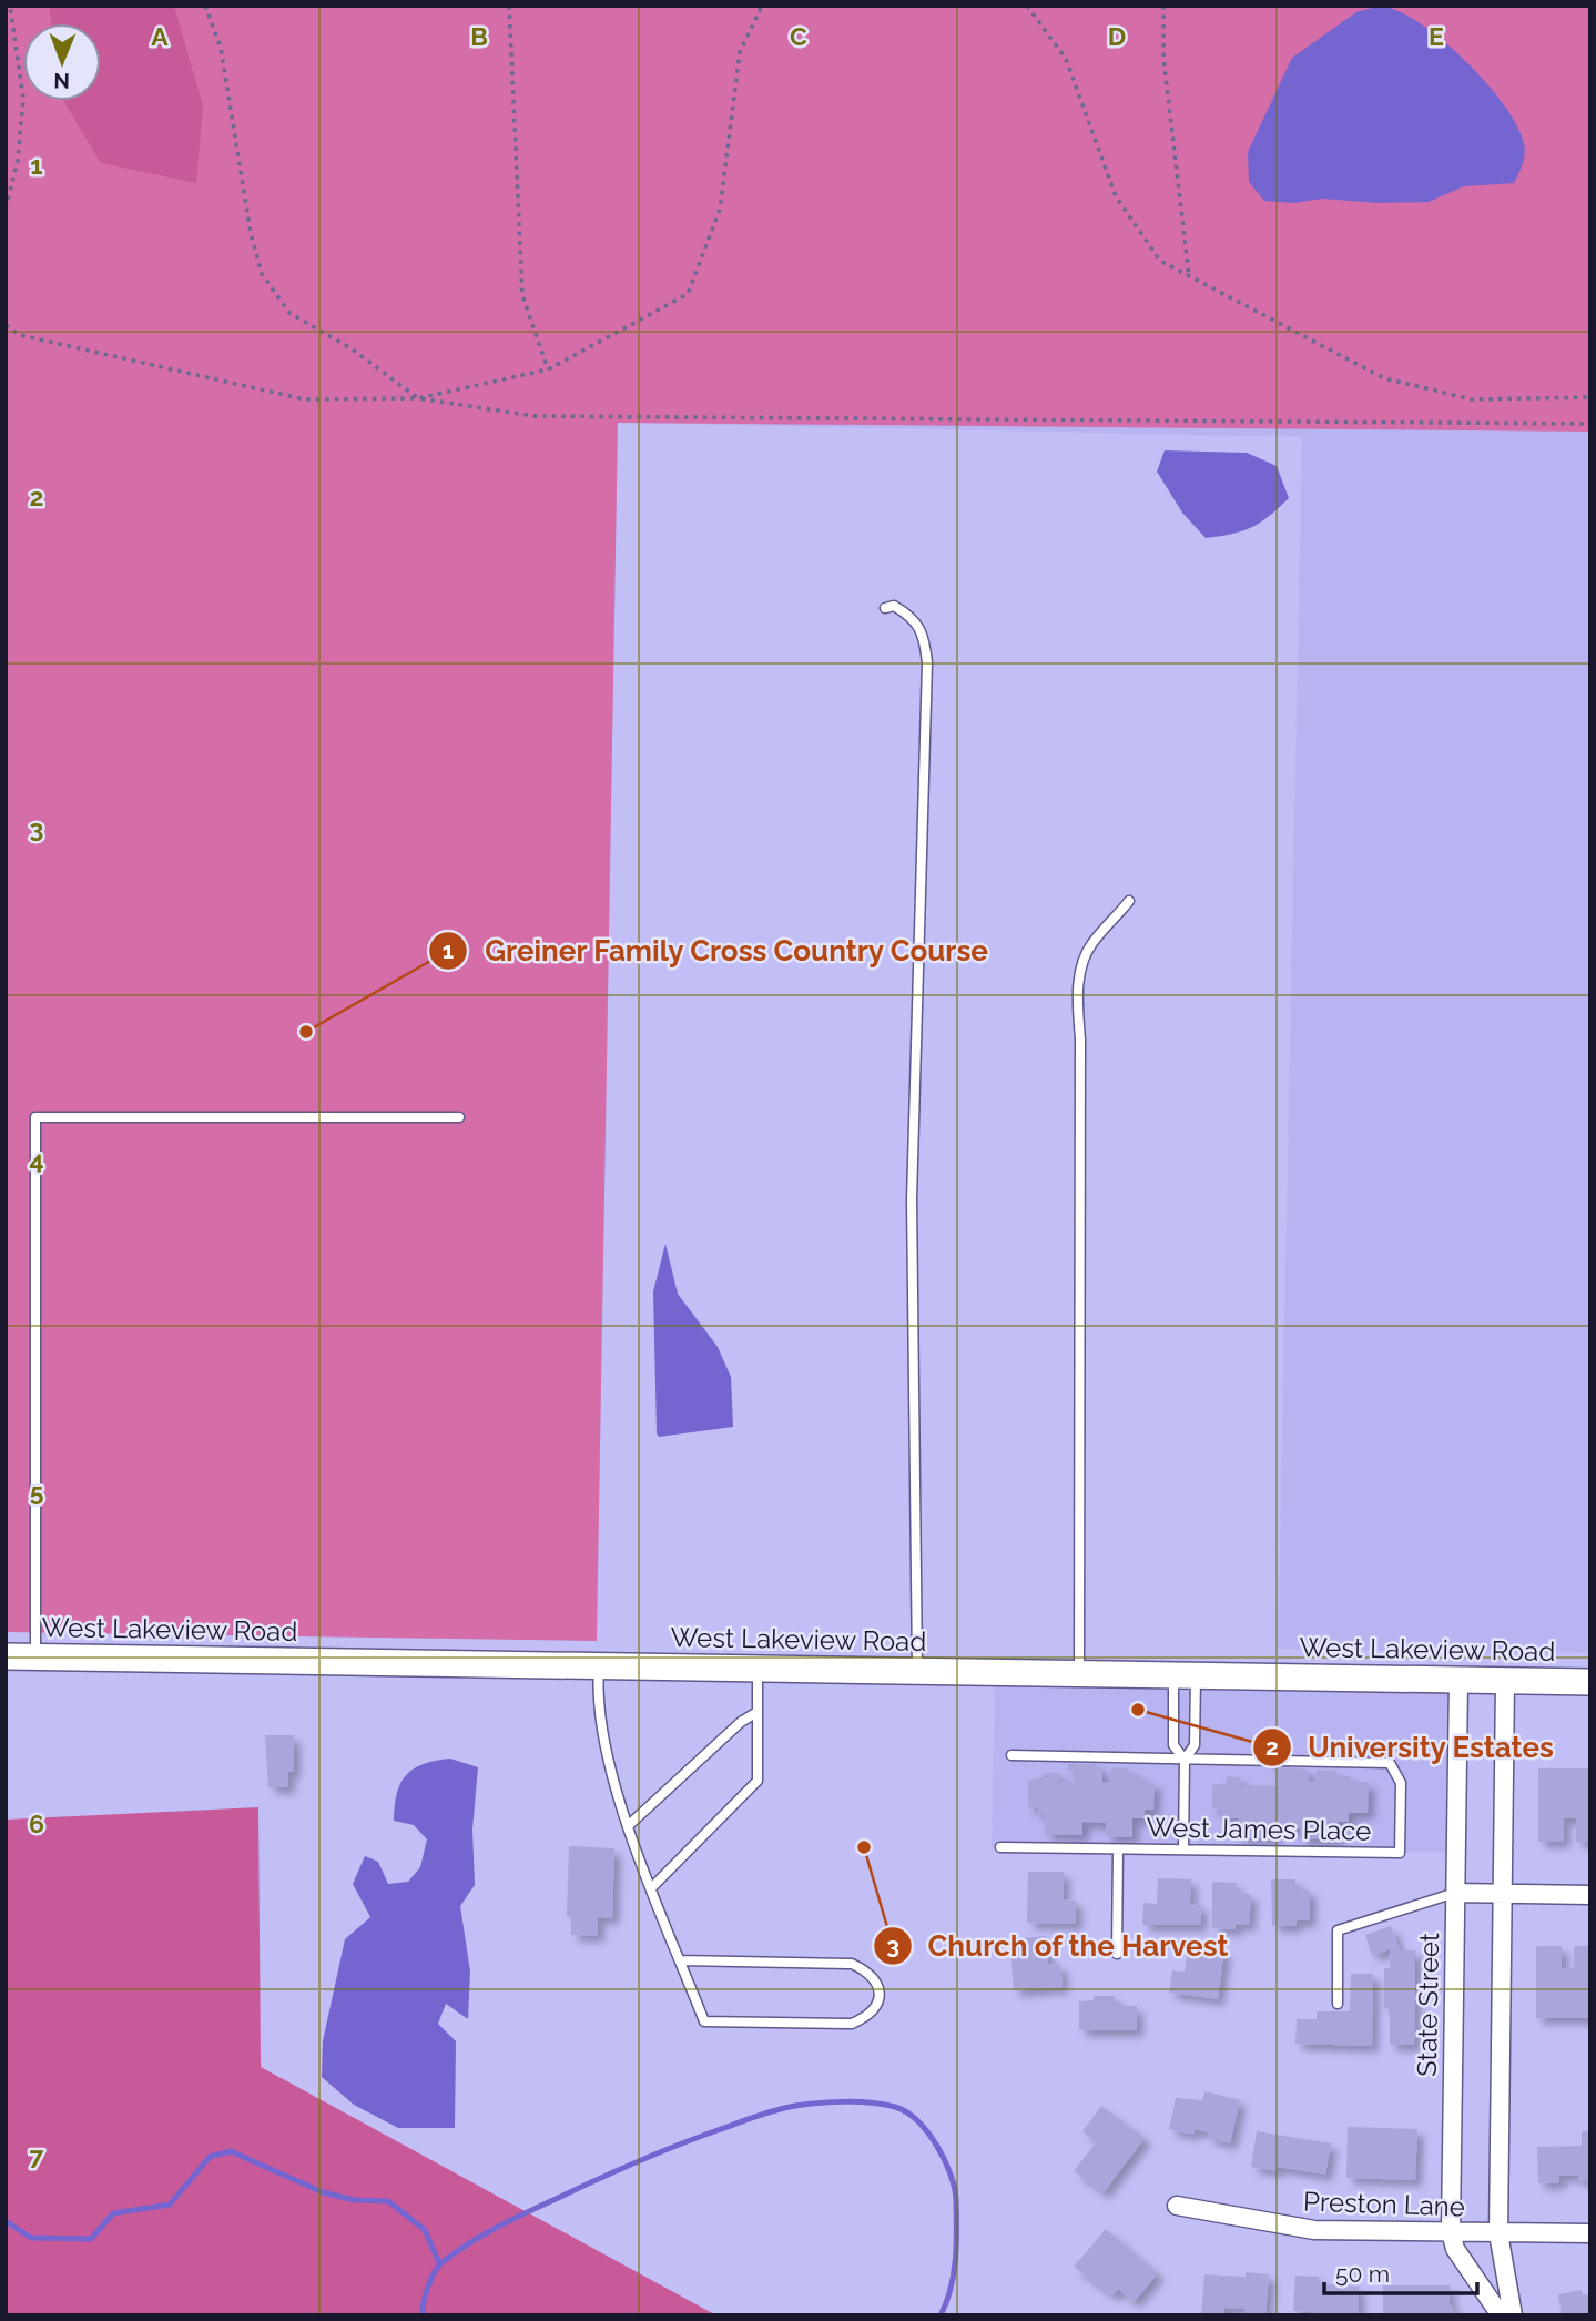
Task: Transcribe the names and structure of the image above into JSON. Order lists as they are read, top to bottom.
{
  "streets": {
    "main road": ["West Lakeview Road"],
    "street": ["State Street", "Preston Lane"],
    "lane": ["West James Place"]
  },
  "crossings": [
    ["West Lakeview Road", "State Street"],
    ["State Street", "Preston Lane"]
  ],
  "places": ["Greiner Family Cross Country Course", "University Estates", "Church of the Harvest"],
  "scale_bar": "50 m",
  "north": "bottom",
  "grid": {
    "columns": [
      "A",
      "B",
      "C",
      "D",
      "E"
    ],
    "rows": [
      "1",
      "2",
      "3",
      "4",
      "5",
      "6",
      "7"
    ]
  }
}
